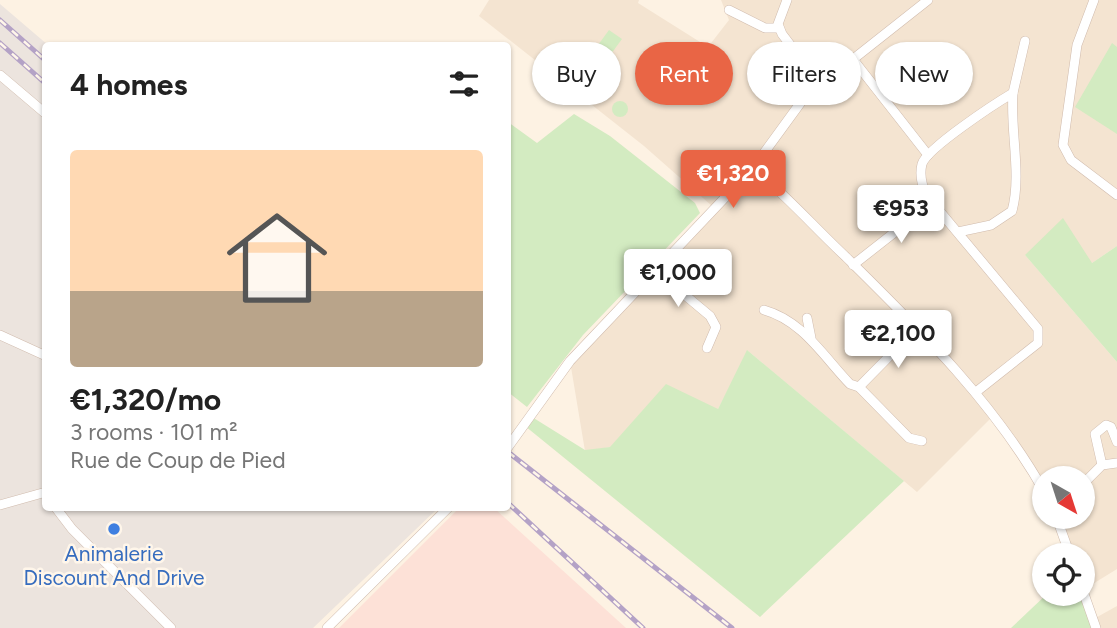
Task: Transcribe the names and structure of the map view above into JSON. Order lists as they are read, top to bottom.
{
  "places": ["Animalerie Discount And Drive"],
  "north": "bottom right",
  "page": {
    "chip": [
      "Buy",
      "Rent",
      "Filters",
      "New"
    ],
    "heading": "4 homes",
    "list": [
      {
        "name": "€1,320/mo",
        "note": "3 rooms · 101 m² · Rue de Coup de Pied"
      }
    ],
    "price": [
      "€1,320",
      "€953",
      "€1,000",
      "€2,100"
    ]
  }
}
